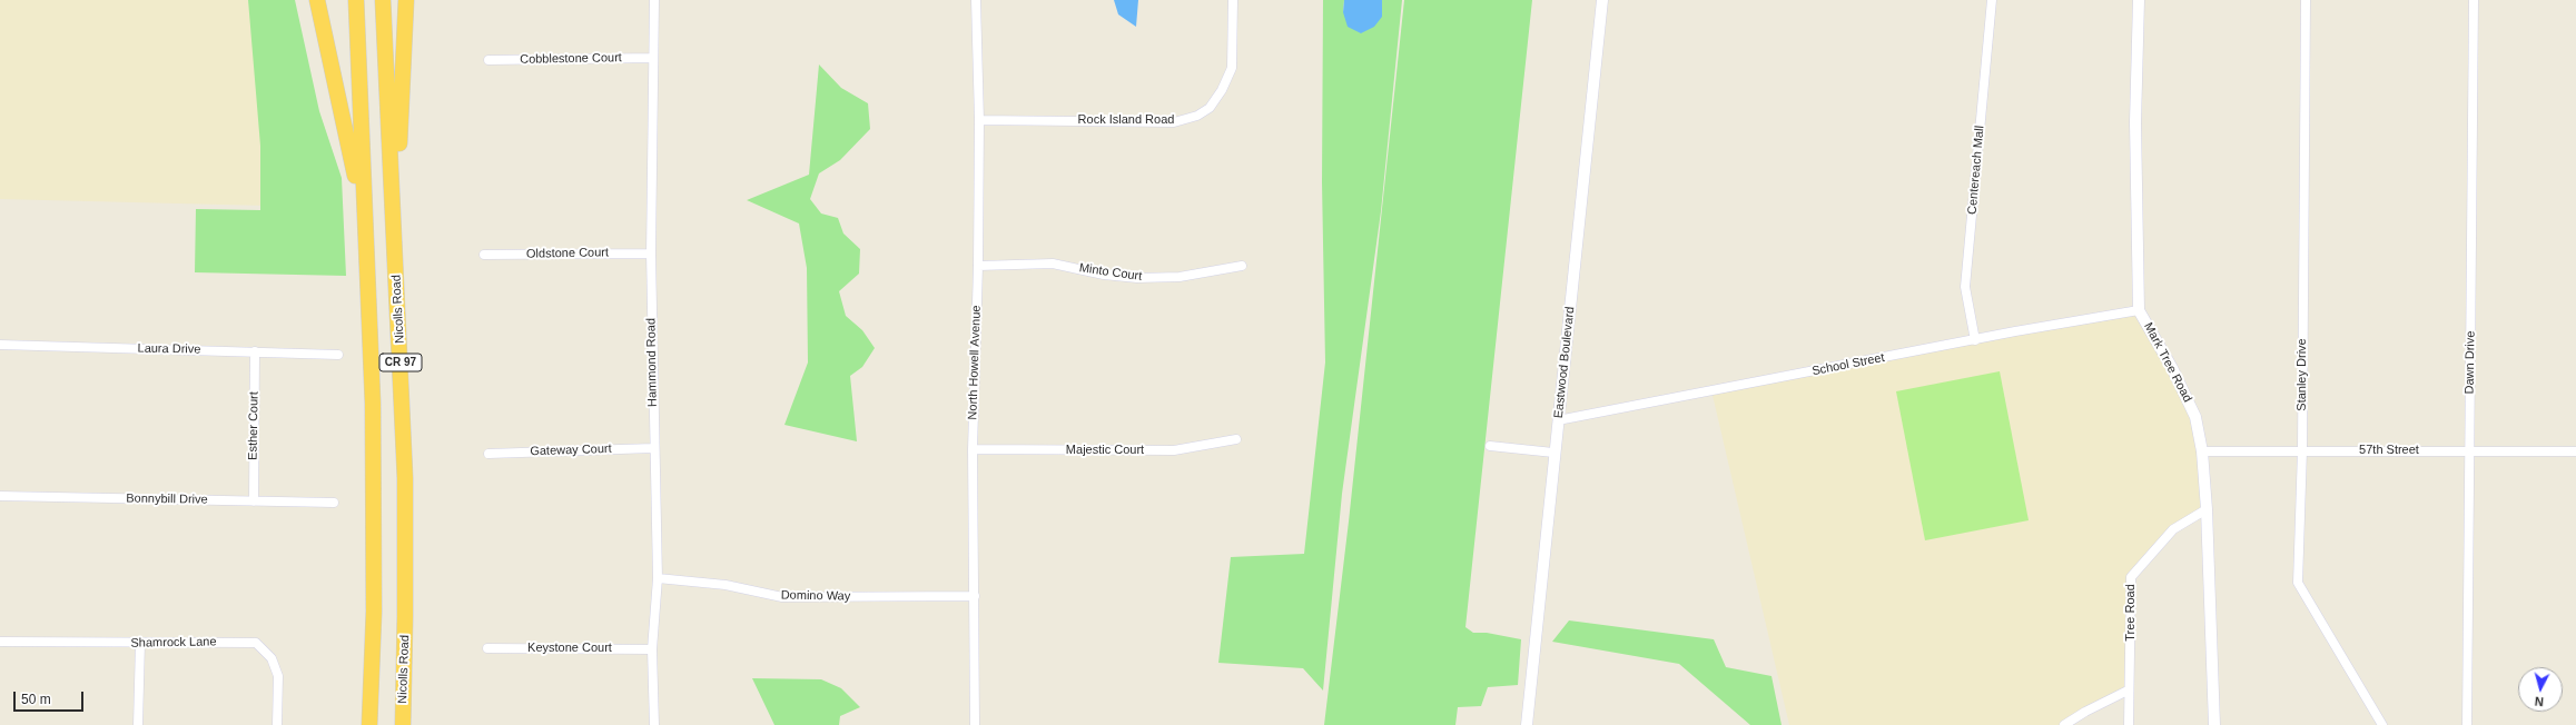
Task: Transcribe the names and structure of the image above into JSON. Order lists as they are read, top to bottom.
{
  "streets": {
    "highway": ["Nicolls Road", "CR 97"],
    "street": [
      "Cobblestone Court",
      "Rock Island Road",
      "Centereach Mall",
      "Oldstone Court",
      "Minto Court",
      "Laura Drive",
      "Hammond Road",
      "North Howell Avenue",
      "Eastwood Boulevard",
      "Mark Tree Road",
      "Dawn Drive",
      "School Street",
      "Stanley Drive",
      "Esther Court",
      "Gateway Court",
      "Majestic Court",
      "57th Street",
      "Bonnybill Drive",
      "Domino Way",
      "Tree Road",
      "Shamrock Lane",
      "Keystone Court"
    ]
  },
  "crossings": [
    ["Cobblestone Court", "Hammond Road"],
    ["Rock Island Road", "North Howell Avenue"],
    ["Centereach Mall", "School Street"],
    ["Oldstone Court", "Hammond Road"],
    ["Minto Court", "North Howell Avenue"],
    ["Laura Drive", "Esther Court"],
    ["Hammond Road", "Gateway Court"],
    ["Hammond Road", "Domino Way"],
    ["Hammond Road", "Keystone Court"],
    ["North Howell Avenue", "Majestic Court"],
    ["North Howell Avenue", "Domino Way"],
    ["Eastwood Boulevard", "School Street"],
    ["Mark Tree Road", "School Street"],
    ["Mark Tree Road", "57th Street"],
    ["Mark Tree Road", "Tree Road"],
    ["Dawn Drive", "57th Street"],
    ["Stanley Drive", "57th Street"],
    ["Esther Court", "Bonnybill Drive"]
  ],
  "scale_bar": "50 m",
  "north": "bottom"
}
